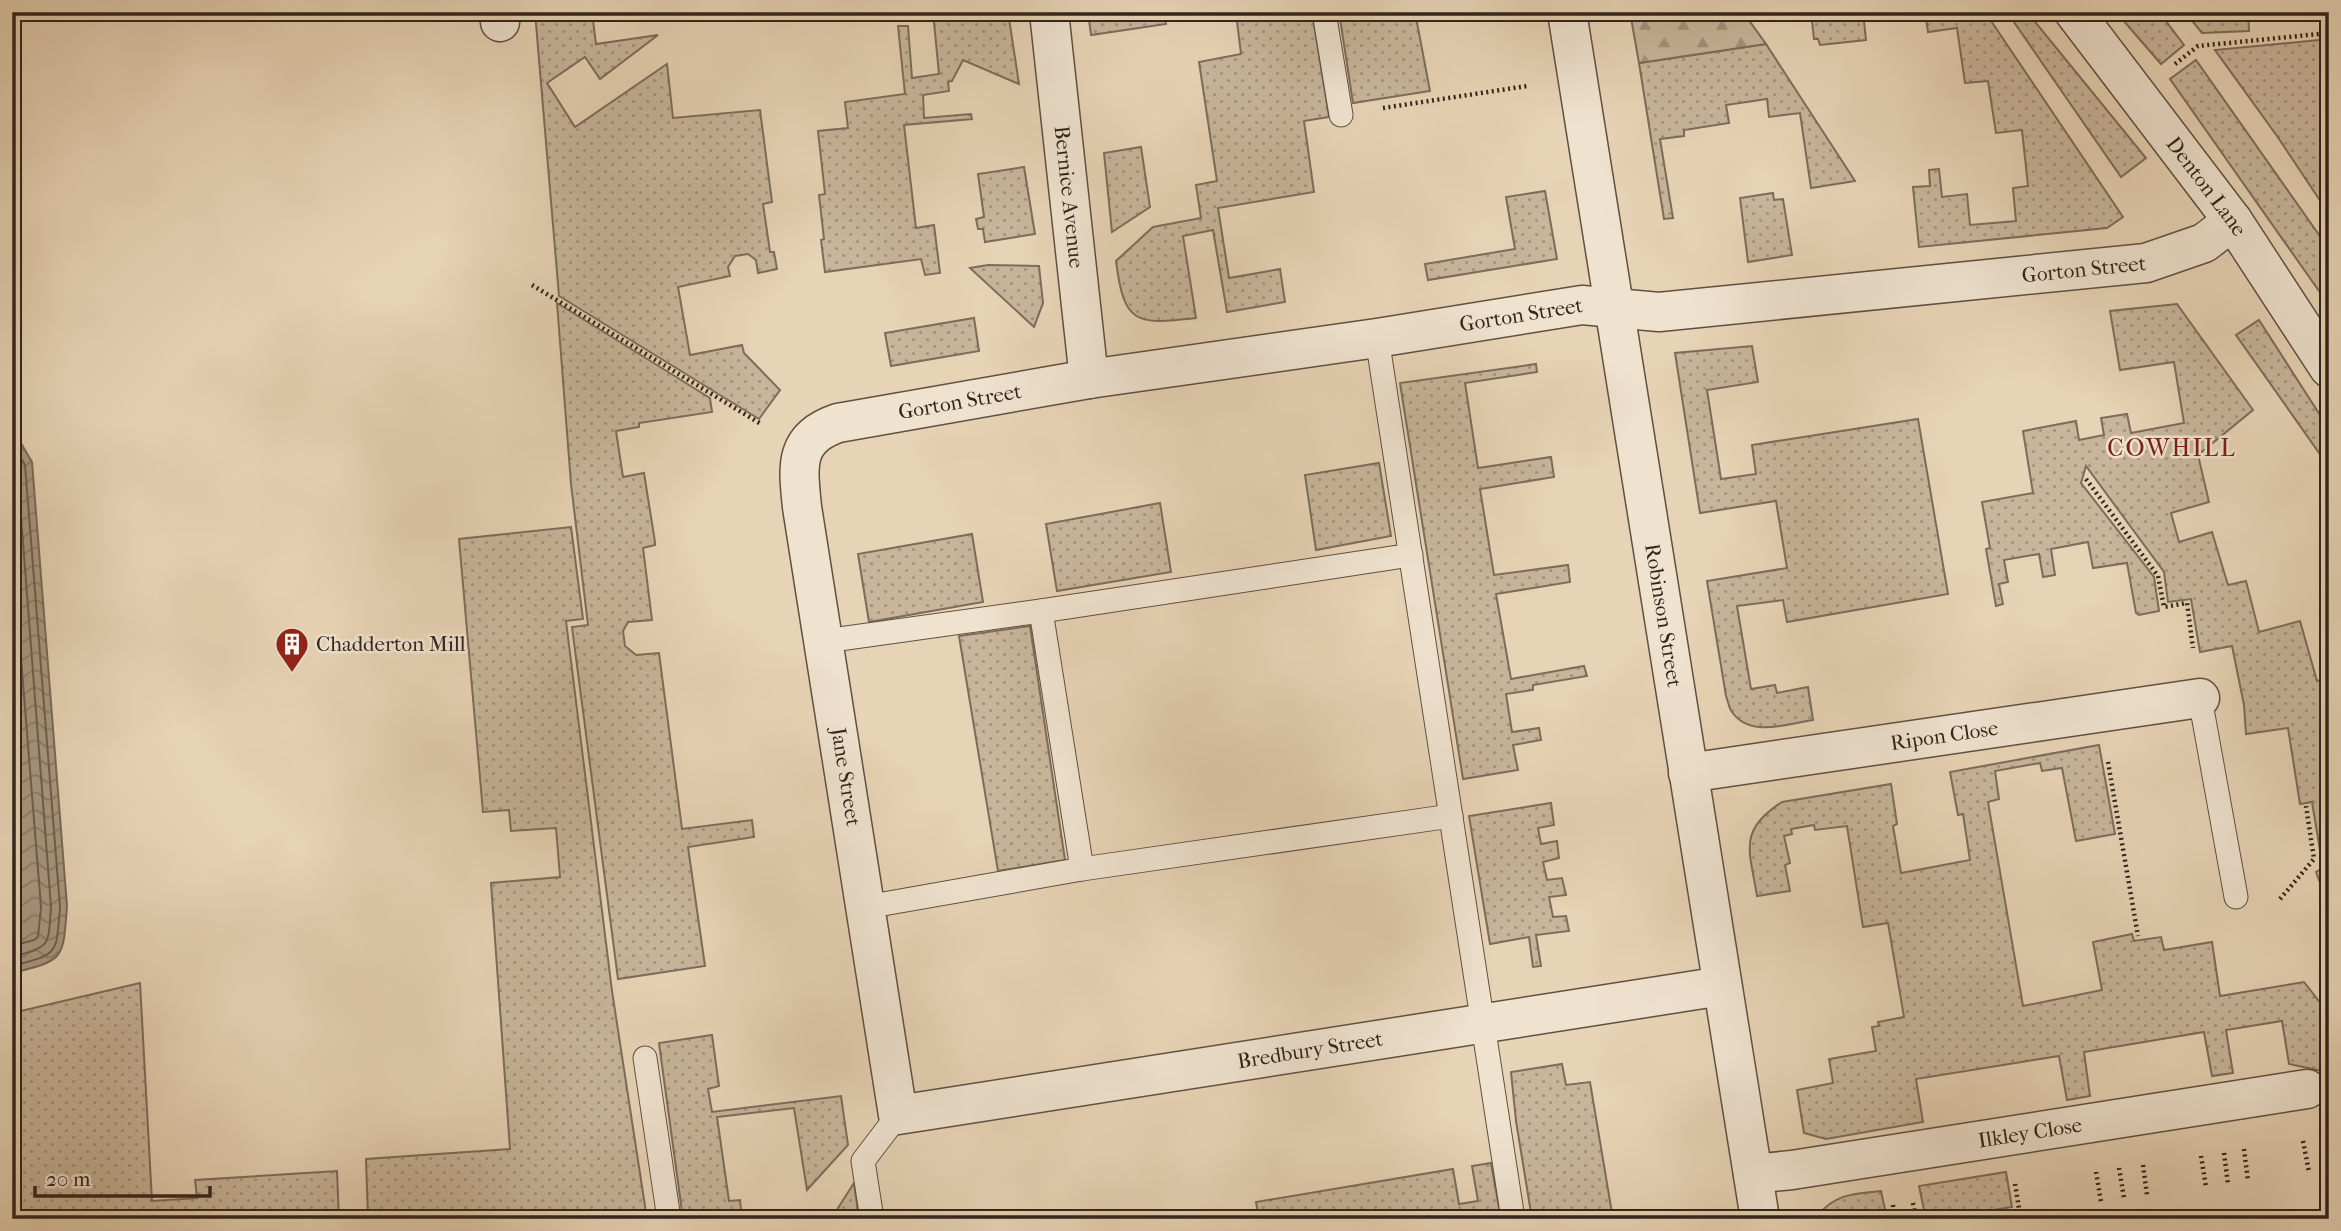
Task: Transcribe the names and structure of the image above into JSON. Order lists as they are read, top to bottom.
{
  "streets": {
    "street": [
      "Denton Lane",
      "Bernice Avenue",
      "Gorton Street",
      "Robinson Street",
      "Ripon Close",
      "Jane Street",
      "Bredbury Street",
      "Ilkley Close"
    ]
  },
  "crossings": [
    ["Denton Lane", "Gorton Street"],
    ["Bernice Avenue", "Gorton Street"],
    ["Gorton Street", "Robinson Street"],
    ["Gorton Street", "Jane Street"],
    ["Robinson Street", "Ripon Close"],
    ["Robinson Street", "Bredbury Street"],
    ["Robinson Street", "Ilkley Close"],
    ["Jane Street", "Bredbury Street"]
  ],
  "districts": ["COWHILL"],
  "places": {
    "building": ["Chadderton Mill"]
  },
  "scale_bar": "20 m"
}
